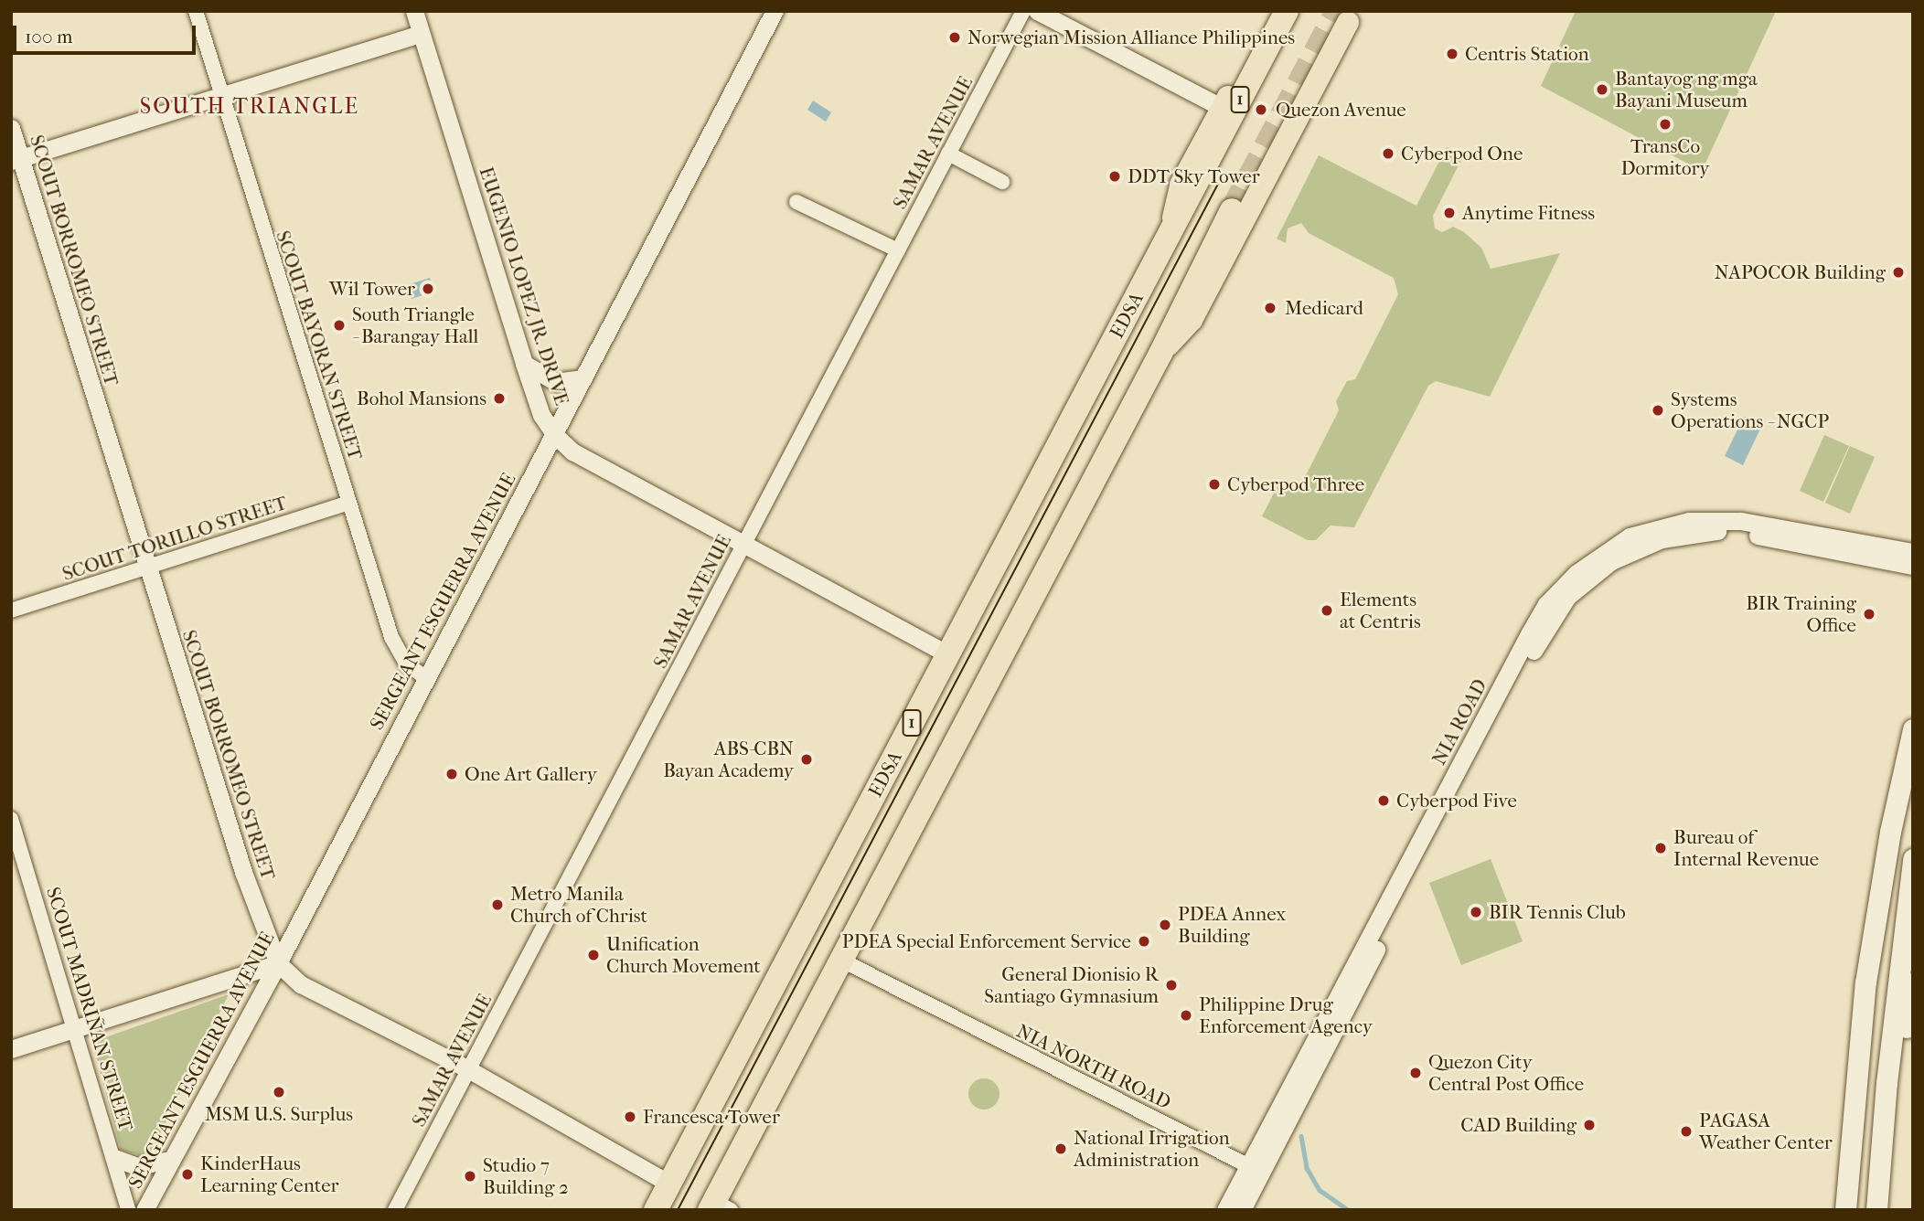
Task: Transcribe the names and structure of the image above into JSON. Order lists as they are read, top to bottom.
{
  "streets": {
    "highway": ["1", "EDSA"],
    "street": [
      "SAMAR AVENUE",
      "SCOUT BORROMEO STREET",
      "EUGENIO LOPEZ JR. DRIVE",
      "SCOUT BAYORAN STREET",
      "SCOUT TORILLO STREET",
      "SERGEANT ESGUERRA AVENUE",
      "NIA ROAD",
      "SCOUT MADRIÑAN STREET",
      "NIA NORTH ROAD"
    ]
  },
  "crossings": [
    ["SAMAR AVENUE", "SCOUT BORROMEO STREET"],
    ["SAMAR AVENUE", "EUGENIO LOPEZ JR. DRIVE"],
    ["SCOUT BORROMEO STREET", "EDSA"],
    ["SCOUT BORROMEO STREET", "SCOUT TORILLO STREET"],
    ["SCOUT BORROMEO STREET", "SERGEANT ESGUERRA AVENUE"],
    ["EUGENIO LOPEZ JR. DRIVE", "EDSA"],
    ["EUGENIO LOPEZ JR. DRIVE", "SERGEANT ESGUERRA AVENUE"],
    ["SCOUT BAYORAN STREET", "SCOUT TORILLO STREET"],
    ["SCOUT BAYORAN STREET", "SERGEANT ESGUERRA AVENUE"],
    ["NIA ROAD", "NIA NORTH ROAD"]
  ],
  "districts": ["SOUTH TRIANGLE"],
  "places": [
    "Norwegian Mission Alliance Philippines",
    "Centris Station",
    "Bantayog ng mga Bayani Museum",
    "Quezon Avenue",
    "TransCo Dormitory",
    "Cyberpod One",
    "DDT Sky Tower",
    "Anytime Fitness",
    "NAPOCOR Building",
    "Wil Tower",
    "Medicard",
    "South Triangle - Barangay Hall",
    "Bohol Mansions",
    "Systems Operations - NGCP",
    "Cyberpod Three",
    "Elements at Centris",
    "BIR Training Office",
    "ABS-CBN Bayan Academy",
    "One Art Gallery",
    "Cyberpod Five",
    "Bureau of Internal Revenue",
    "Metro Manila Church of Christ",
    "BIR Tennis Club",
    "PDEA Annex Building",
    "PDEA Special Enforcement Service",
    "Unification Church Movement",
    "General Dionisio R Santiago Gymnasium",
    "Philippine Drug Enforcement Agency",
    "Quezon City Central Post Office",
    "MSM U.S. Surplus",
    "Francesca Tower",
    "CAD Building",
    "PAGASA Weather Center",
    "National Irrigation Administration",
    "KinderHaus Learning Center",
    "Studio 7 Building 2"
  ],
  "scale_bar": "100 m"
}
